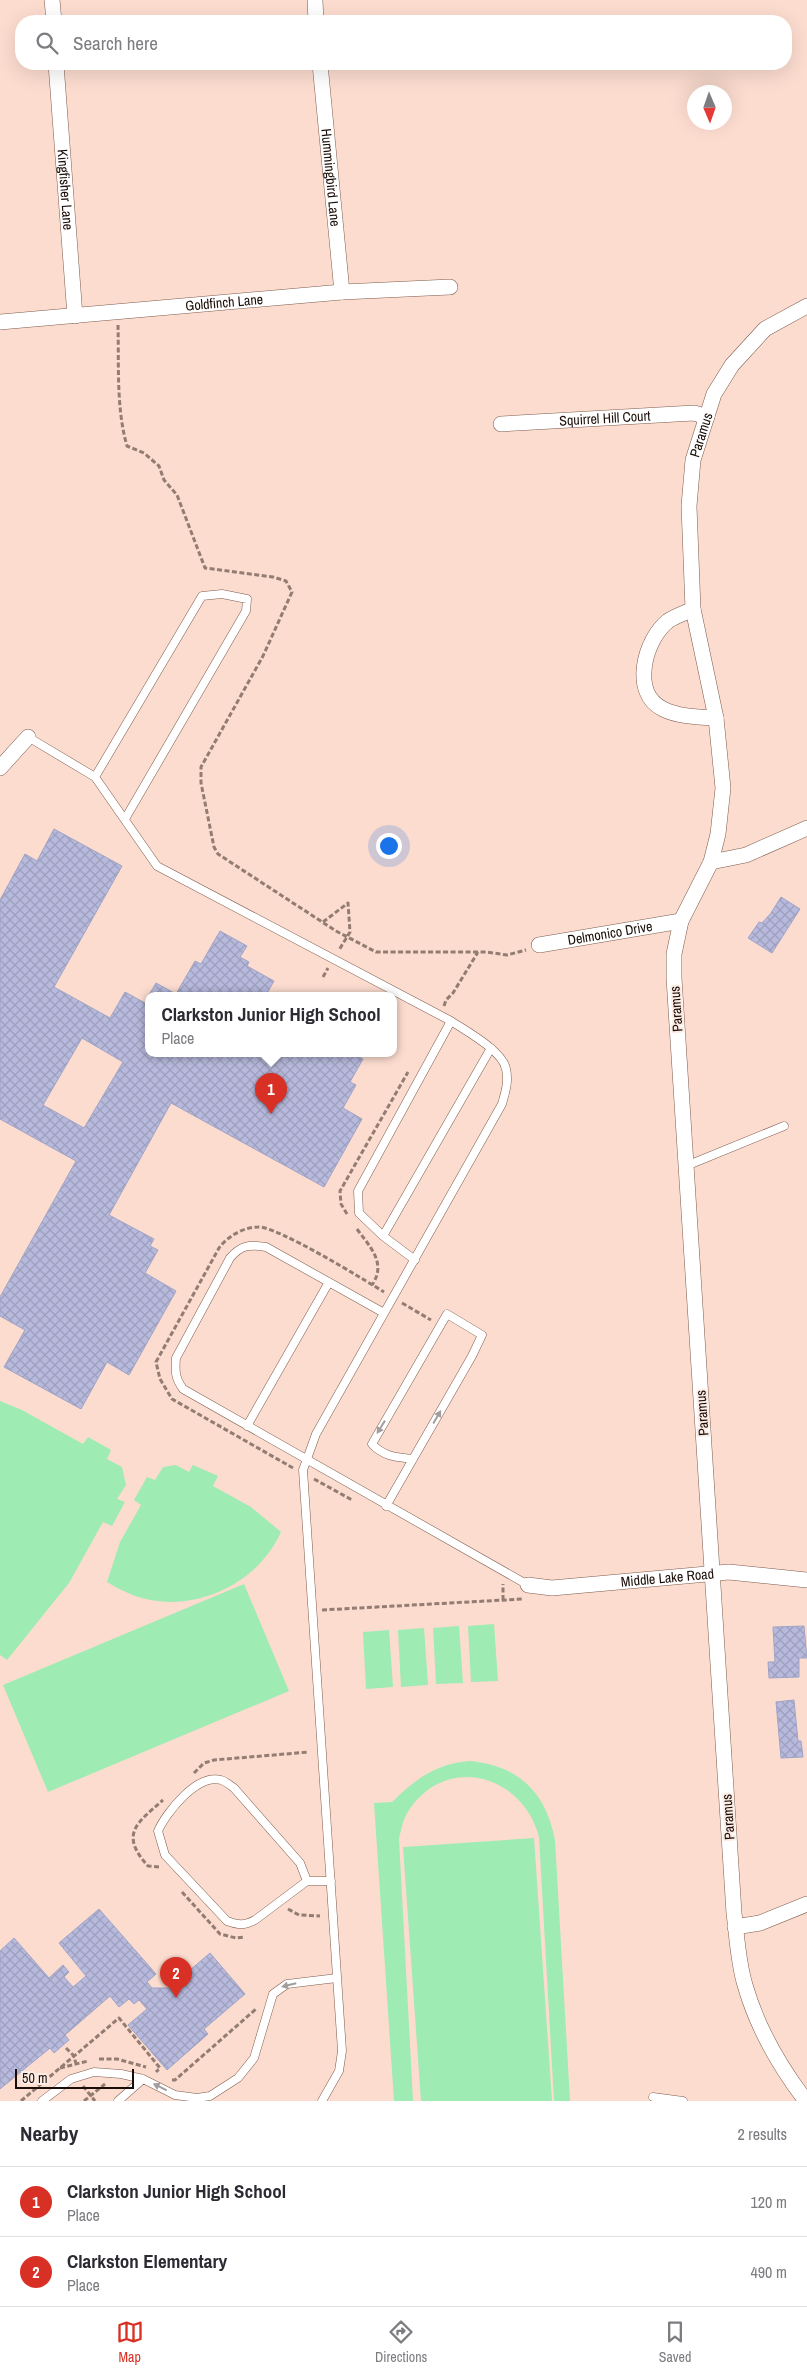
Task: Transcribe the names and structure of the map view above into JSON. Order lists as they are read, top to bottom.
{
  "streets": {
    "street": [
      "Hummingbird Lane",
      "Kingfisher Lane",
      "Goldfinch Lane",
      "Squirrel Hill Court",
      "Paramus",
      "Delmonico Drive",
      "Middle Lake Road"
    ]
  },
  "crossings": [
    ["Hummingbird Lane", "Goldfinch Lane"],
    ["Kingfisher Lane", "Goldfinch Lane"],
    ["Squirrel Hill Court", "Paramus"],
    ["Paramus", "Delmonico Drive"],
    ["Paramus", "Middle Lake Road"]
  ],
  "scale_bar": "50 m",
  "north": "bottom",
  "page": {
    "search": "Search here",
    "popup": ["Clarkston Junior High School", "Place"],
    "pins": ["1", "2"],
    "scale": "50 m",
    "heading": ["Nearby", "2 results"],
    "list": [
      {
        "mark": "1",
        "name": "Clarkston Junior High School",
        "note": "Place",
        "value": "120 m"
      },
      {
        "mark": "2",
        "name": "Clarkston Elementary",
        "note": "Place",
        "value": "490 m"
      }
    ],
    "nav": ["Map", "Directions", "Saved"]
  }
}
